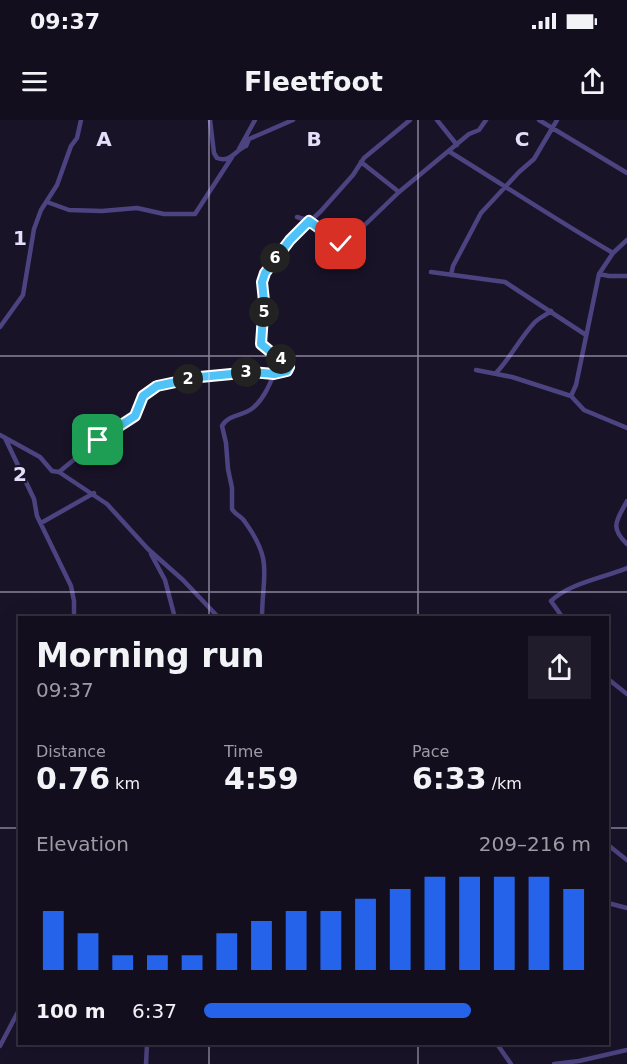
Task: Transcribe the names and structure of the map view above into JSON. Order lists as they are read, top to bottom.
{
  "page": {
    "status": "09:37",
    "header": "Fleetfoot",
    "pins": [
      "6",
      "5",
      "4",
      "3",
      "2"
    ],
    "heading": ["Morning run", "09:37"],
    "stats": [
      ["Distance", "0.76 km"],
      ["Time", "4:59"],
      ["Pace", "6:33 /km"]
    ],
    "chart": ["Elevation", "209–216 m"],
    "list": [
      {
        "name": "100 m",
        "note": "6:37"
      }
    ]
  },
  "grid": {
    "columns": ["A", "B", "C"],
    "rows": ["1", "2"]
  }
}
